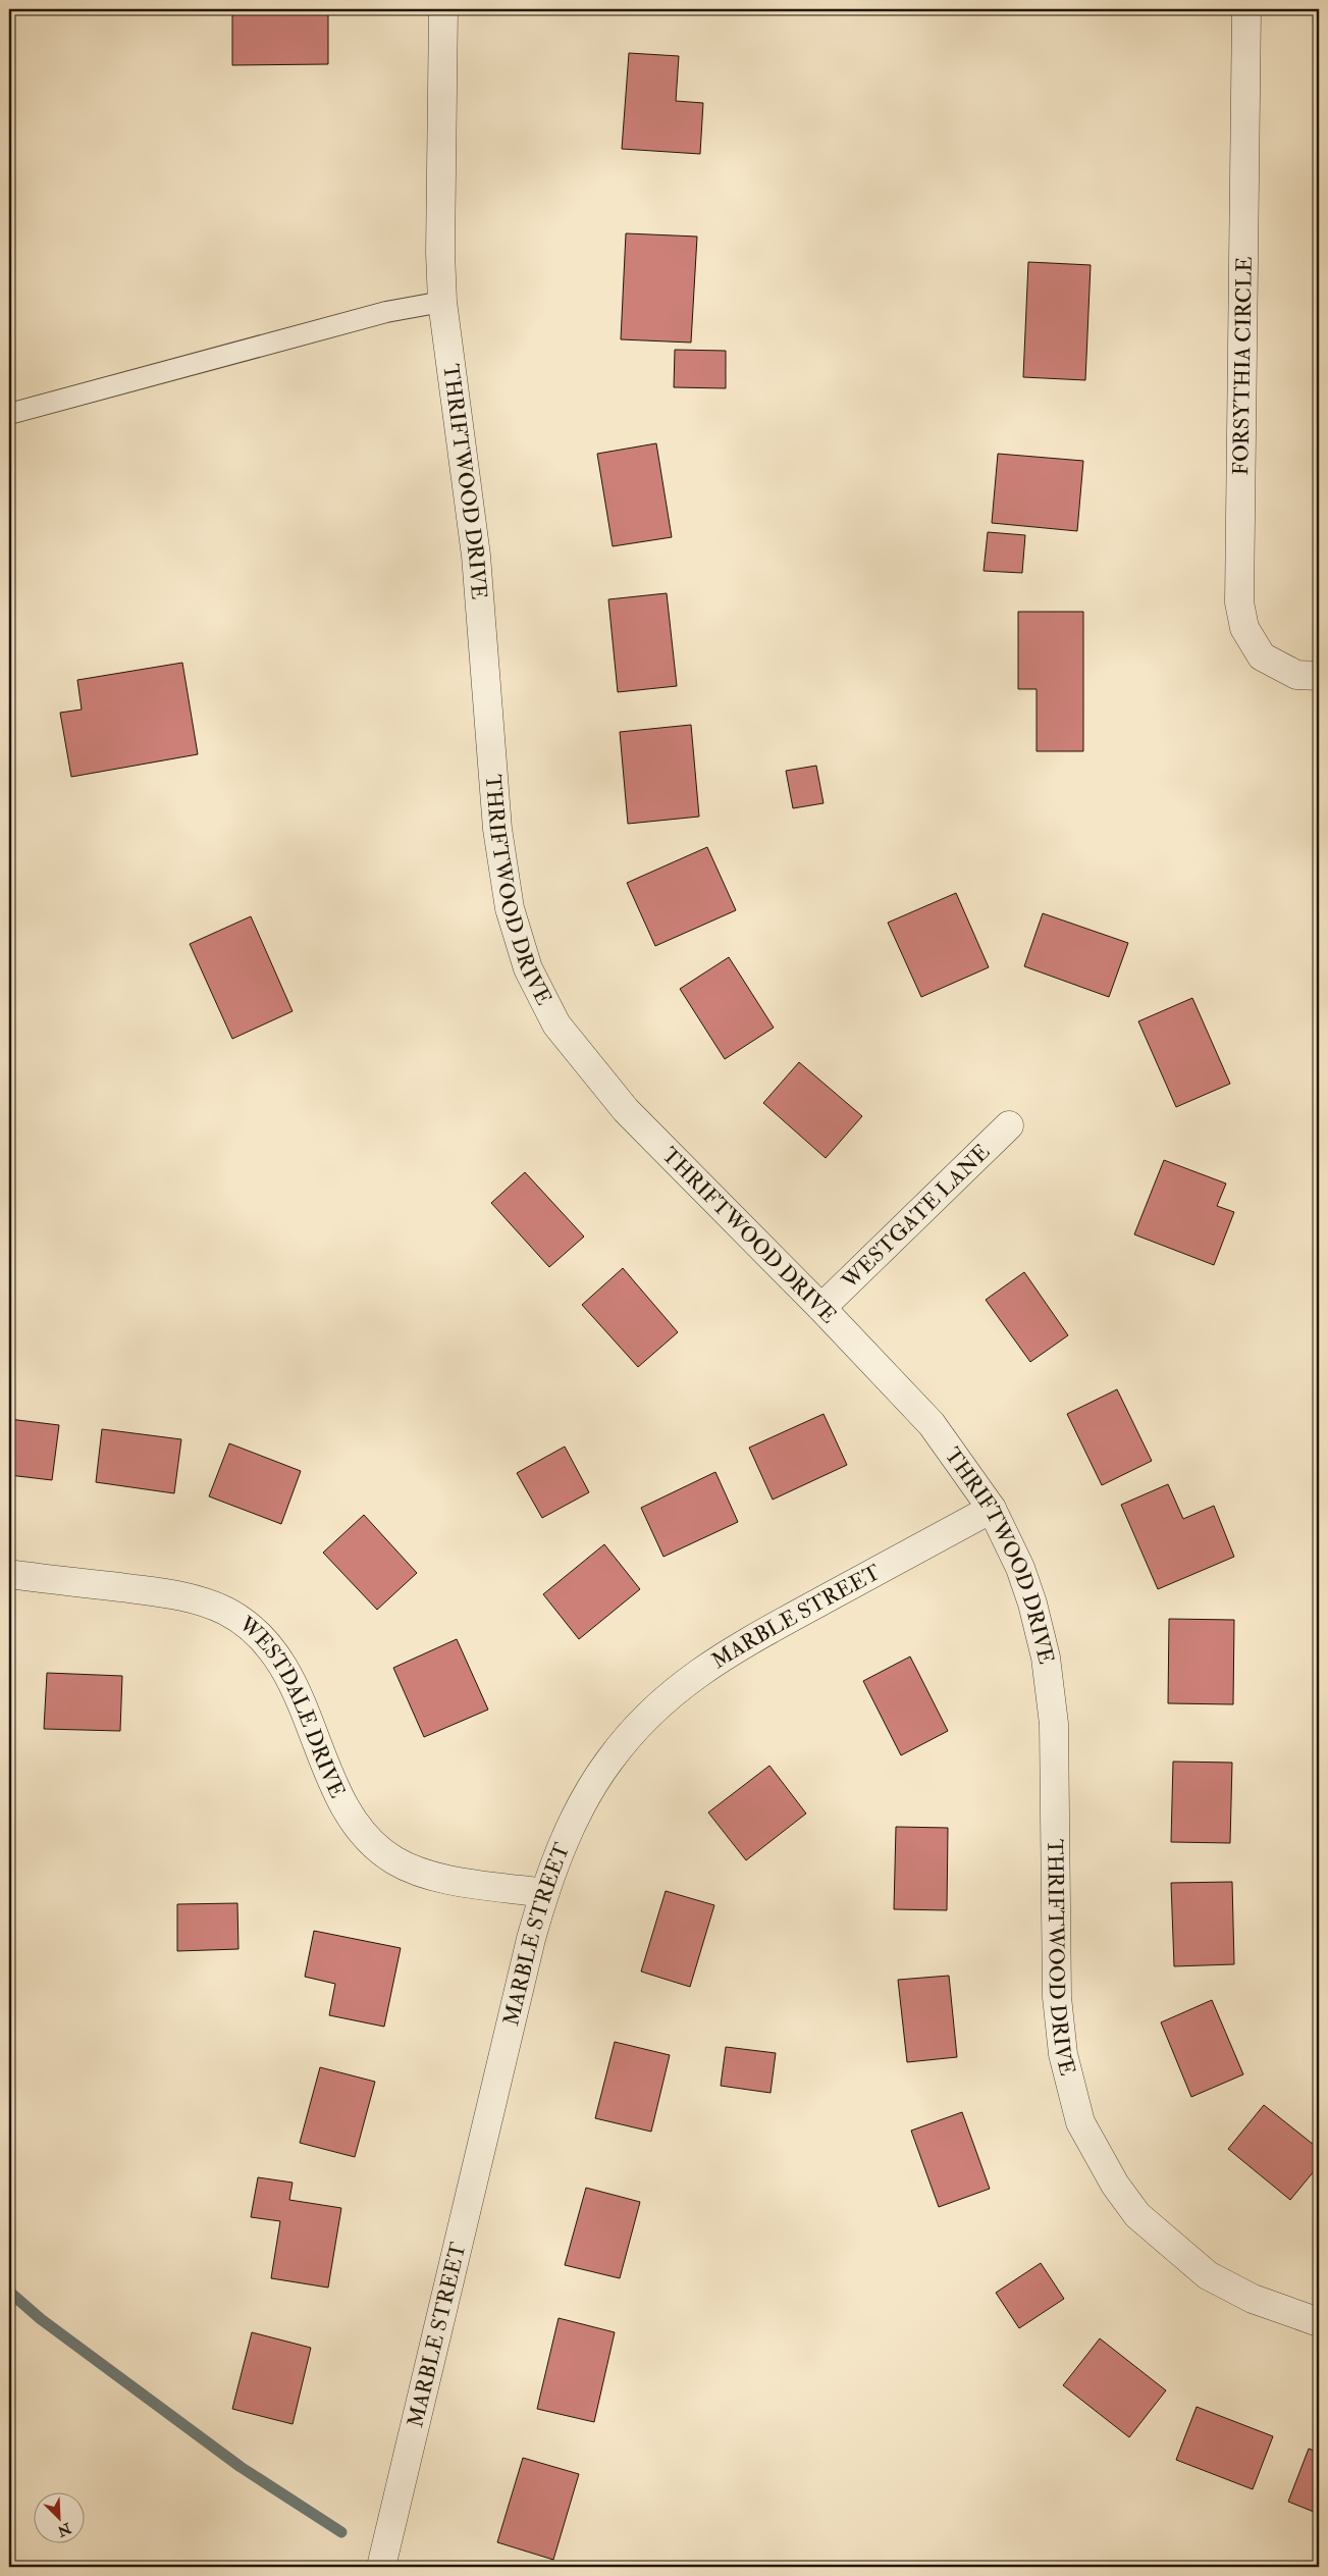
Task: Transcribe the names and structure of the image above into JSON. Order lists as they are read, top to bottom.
{
  "streets": {
    "street": [
      "FORSYTHIA CIRCLE",
      "THRIFTWOOD DRIVE",
      "WESTGATE LANE",
      "MARBLE STREET",
      "WESTDALE DRIVE"
    ]
  },
  "crossings": [
    ["THRIFTWOOD DRIVE", "WESTGATE LANE"],
    ["THRIFTWOOD DRIVE", "MARBLE STREET"],
    ["MARBLE STREET", "WESTDALE DRIVE"]
  ],
  "north": "bottom right"
}
